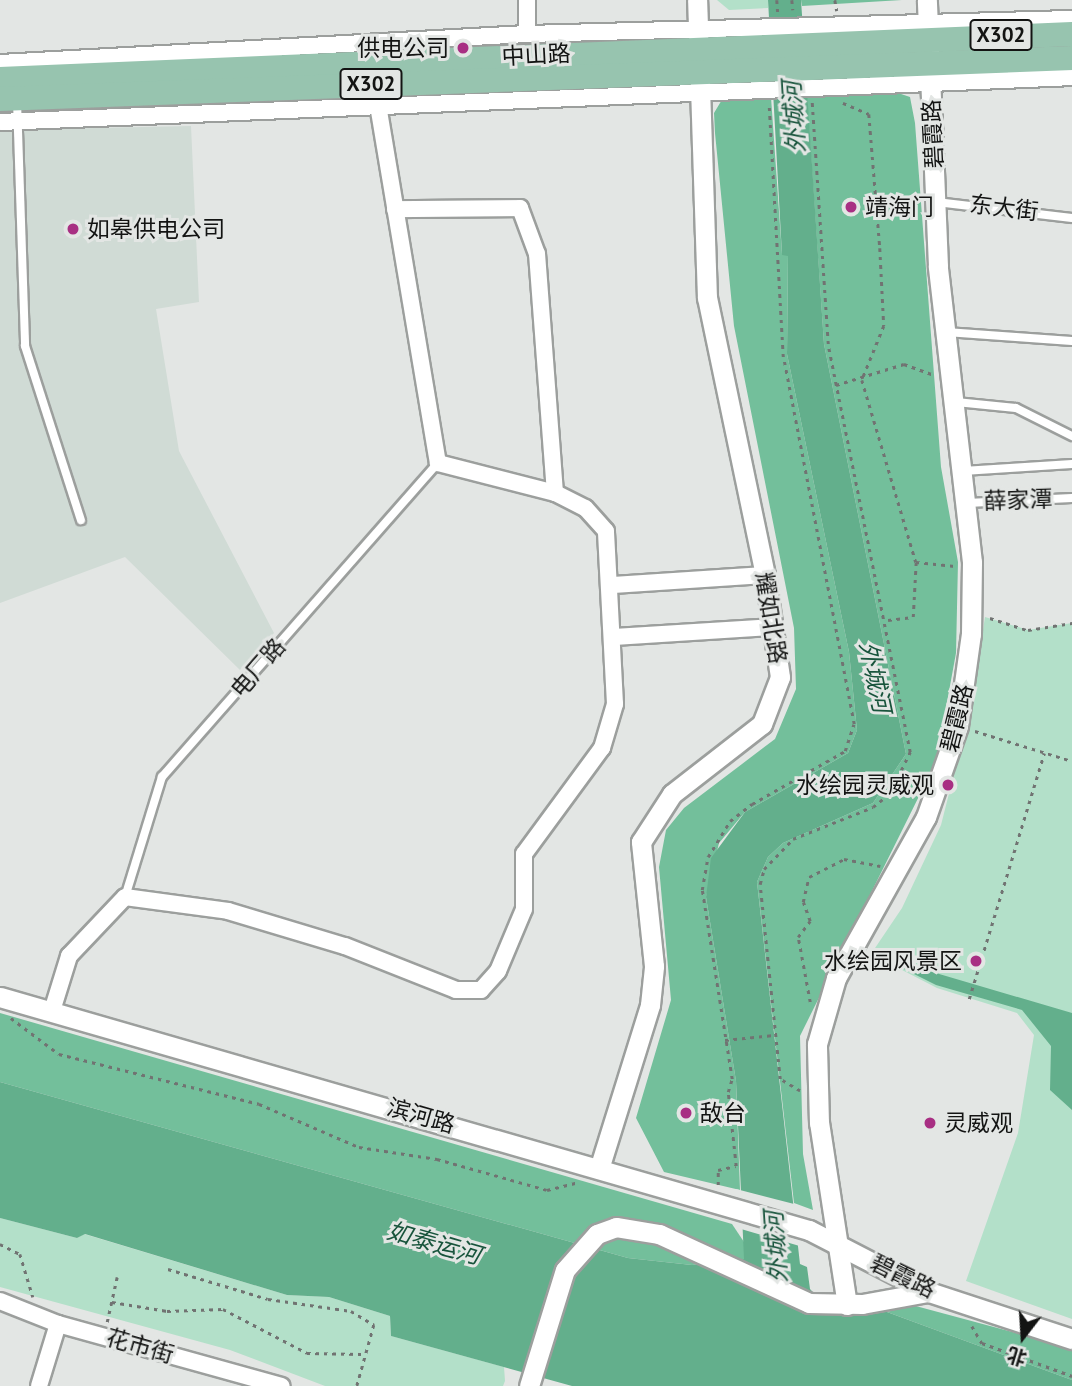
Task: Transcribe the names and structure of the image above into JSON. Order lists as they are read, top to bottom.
{
  "streets": {
    "main road": ["X302", "中山路"],
    "street": [
      "碧霞路",
      "耀如北路",
      "滨河路",
      "花市街"
    ],
    "lane": ["东大街", "薛家潭", "电厂路"]
  },
  "crossings": [
    ["中山路", "碧霞路"],
    ["中山路", "耀如北路"],
    ["碧霞路", "东大街"],
    ["碧霞路", "薛家潭"],
    ["碧霞路", "滨河路"],
    ["耀如北路", "滨河路"]
  ],
  "water": ["外城河", "如泰运河"],
  "places": [
    "供电公司",
    "靖海门",
    "如皋供电公司",
    "水绘园灵威观",
    "水绘园风景区",
    "敌台",
    "灵威观"
  ],
  "north": "bottom"
}
